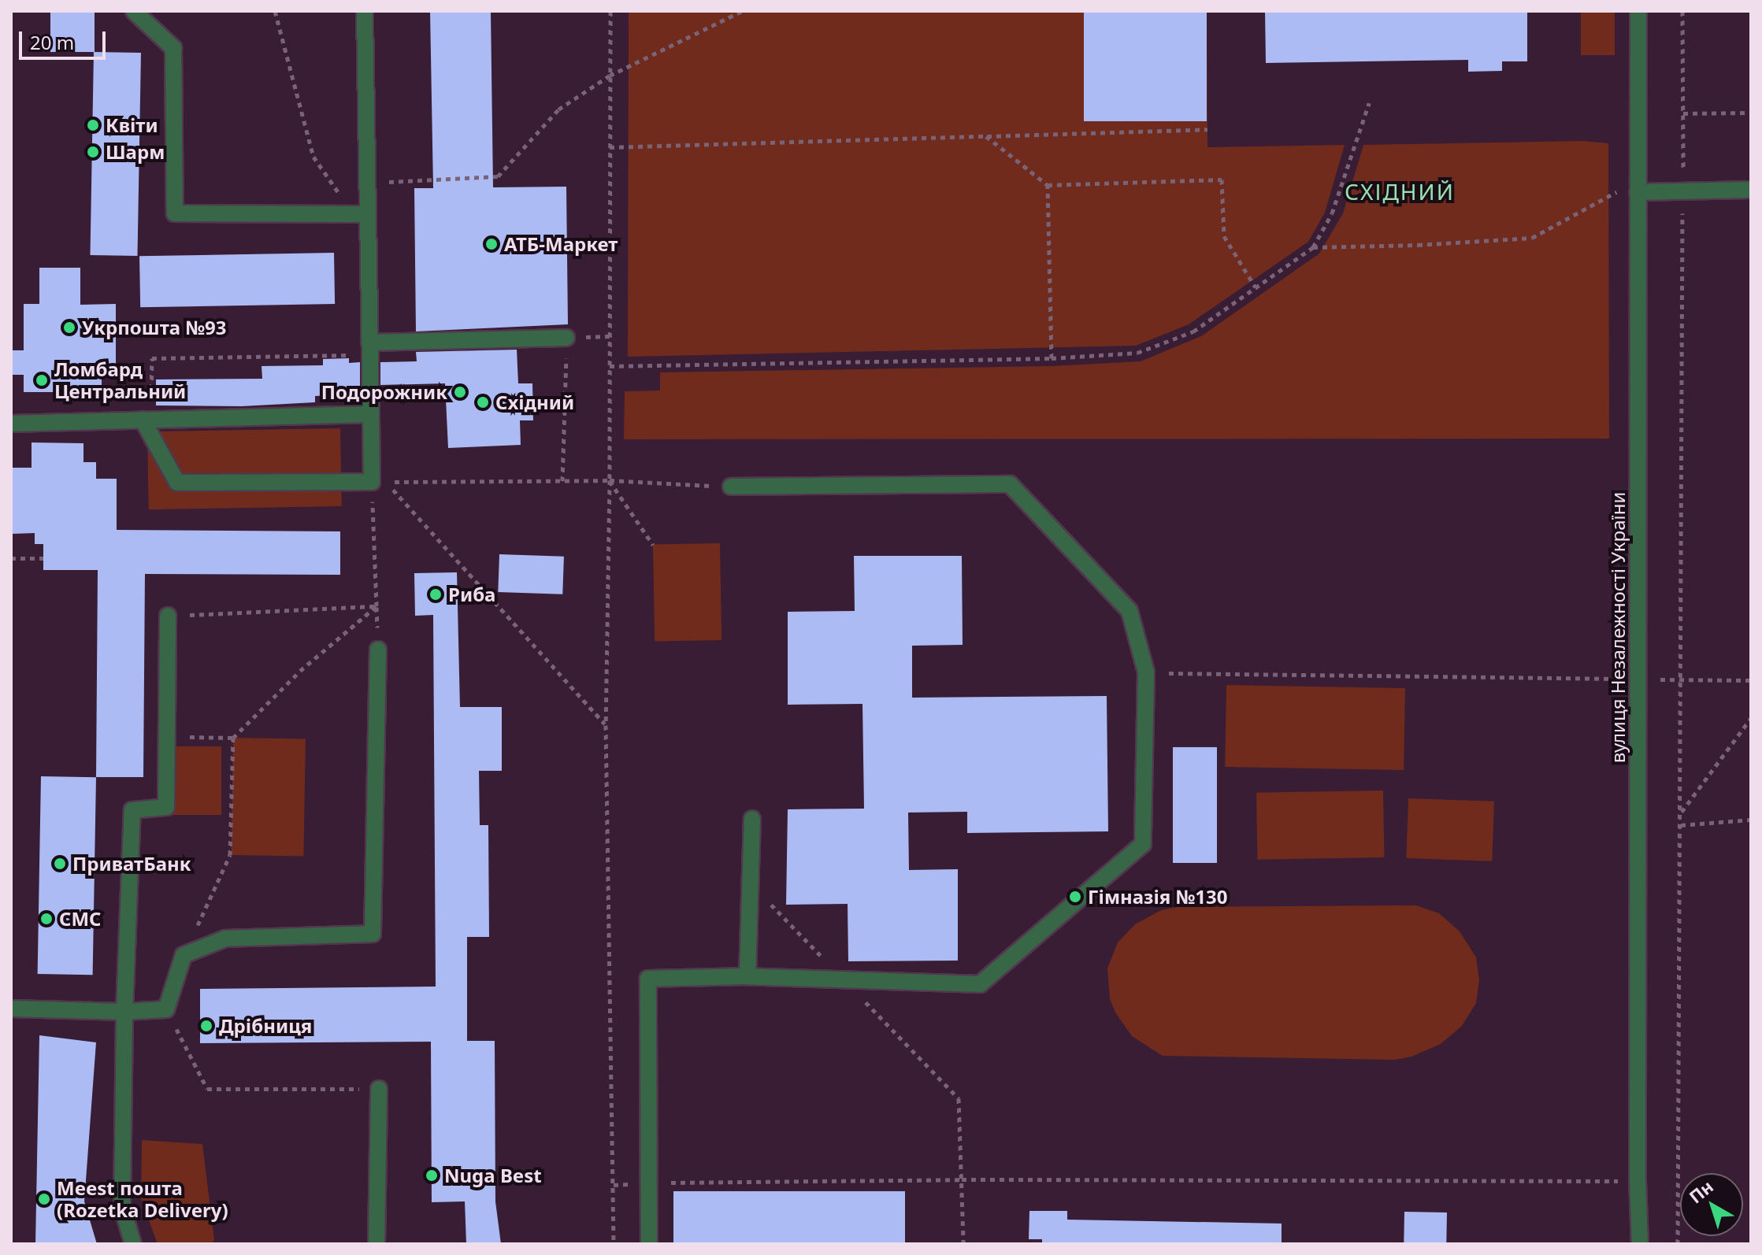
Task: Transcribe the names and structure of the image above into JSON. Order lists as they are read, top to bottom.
{
  "streets": {
    "street": ["вулиця Незалежності України"]
  },
  "districts": ["СХІДНИЙ"],
  "places": [
    "Квіти",
    "Шарм",
    "АТБ-Маркет",
    "Укрпошта №93",
    "Ломбард Центральний",
    "Подорожник",
    "Східний",
    "Риба",
    "ПриватБанк",
    "Гімназія №130",
    "СМС",
    "Дрібниця",
    "Nuga Best",
    "Meest пошта (Rozetka Delivery)"
  ],
  "scale_bar": "20 m",
  "north": "top left"
}
